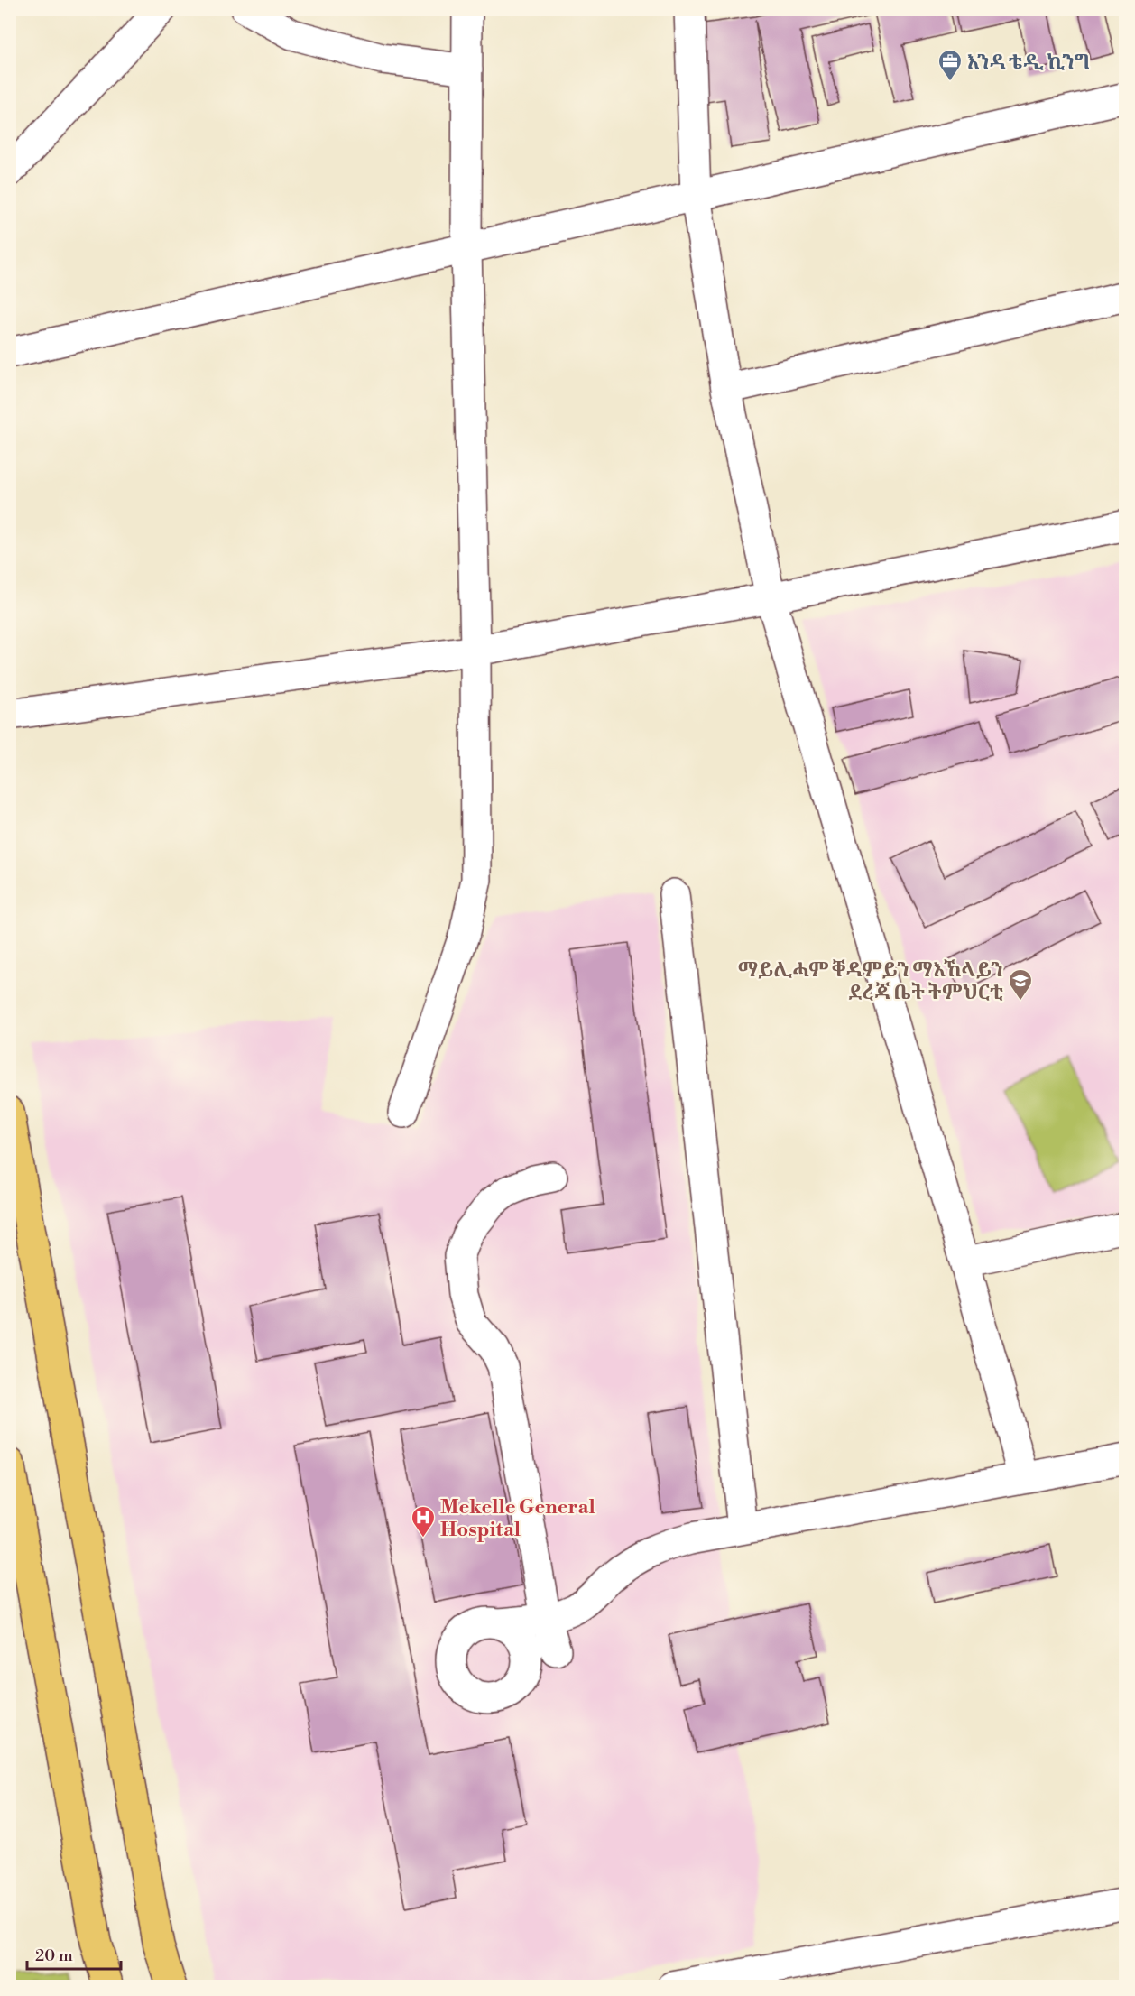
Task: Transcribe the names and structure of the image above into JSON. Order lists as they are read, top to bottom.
{
  "places": {
    "office": ["እንዳ ቴዲ ኪንግ"],
    "school or university": ["ማይሊሓም ቐዳምይን ማእኸላይን ደረጃ ቤት ትምህርቲ"],
    "hospital": ["Mekelle General Hospital"]
  },
  "scale_bar": "20 m"
}
